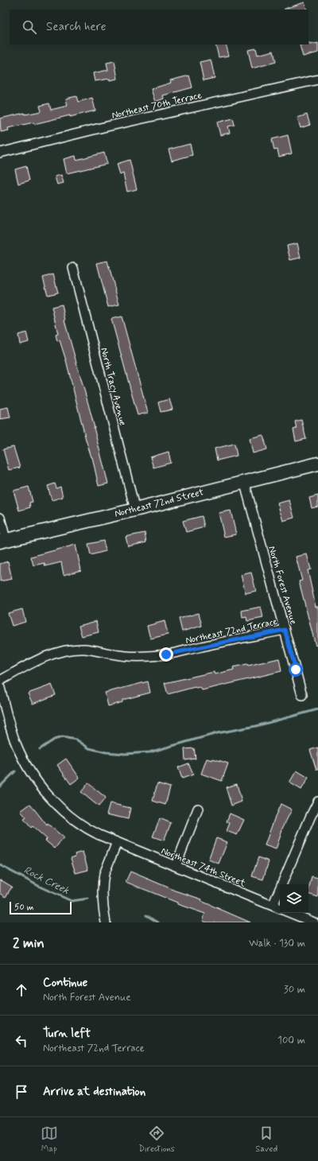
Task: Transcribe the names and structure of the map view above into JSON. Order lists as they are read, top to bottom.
{
  "streets": {
    "main road": ["Northeast 72nd Street"],
    "street": [
      "Northeast 70th Terrace",
      "North Tracy Avenue",
      "North Forest Avenue",
      "Northeast 72nd Terrace",
      "Northeast 74th Street"
    ]
  },
  "crossings": [
    ["North Tracy Avenue", "Northeast 72nd Street"],
    ["Northeast 72nd Street", "North Forest Avenue"],
    ["North Forest Avenue", "Northeast 72nd Terrace"]
  ],
  "water": ["Rock Creek"],
  "scale_bar": "50 m",
  "page": {
    "search": "Search here",
    "scale": "50 m",
    "heading": ["2 min", "Walk · 130 m"],
    "list": [
      ["Continue", "North Forest Avenue", "30 m"],
      ["Turn left", "Northeast 72nd Terrace", "100 m"],
      "Arrive at destination"
    ],
    "nav": ["Map", "Directions", "Saved"]
  }
}
